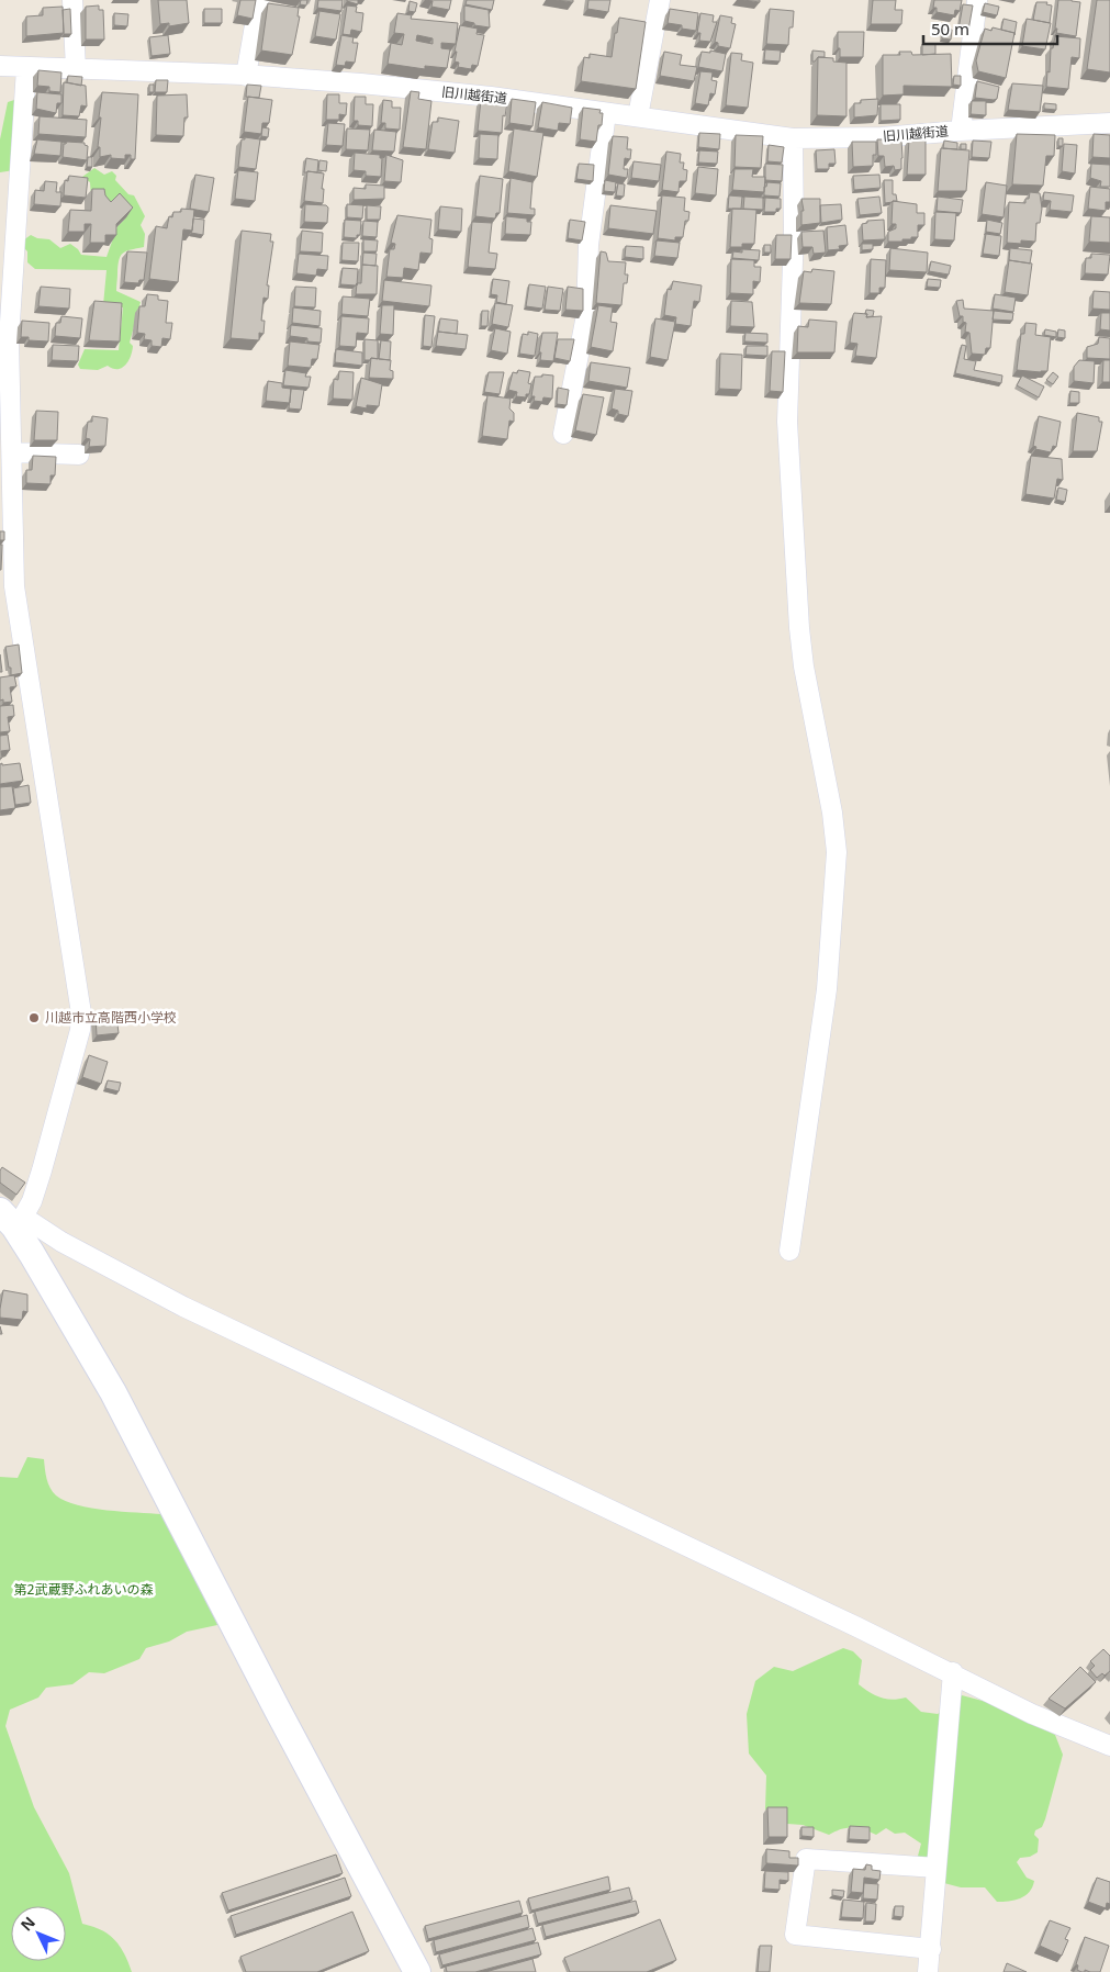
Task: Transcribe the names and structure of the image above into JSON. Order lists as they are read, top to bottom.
{
  "streets": {
    "street": ["旧川越街道"]
  },
  "parks": ["第2武蔵野ふれあいの森"],
  "places": ["川越市立高階西小学校"],
  "scale_bar": "50 m",
  "north": "top left"
}
